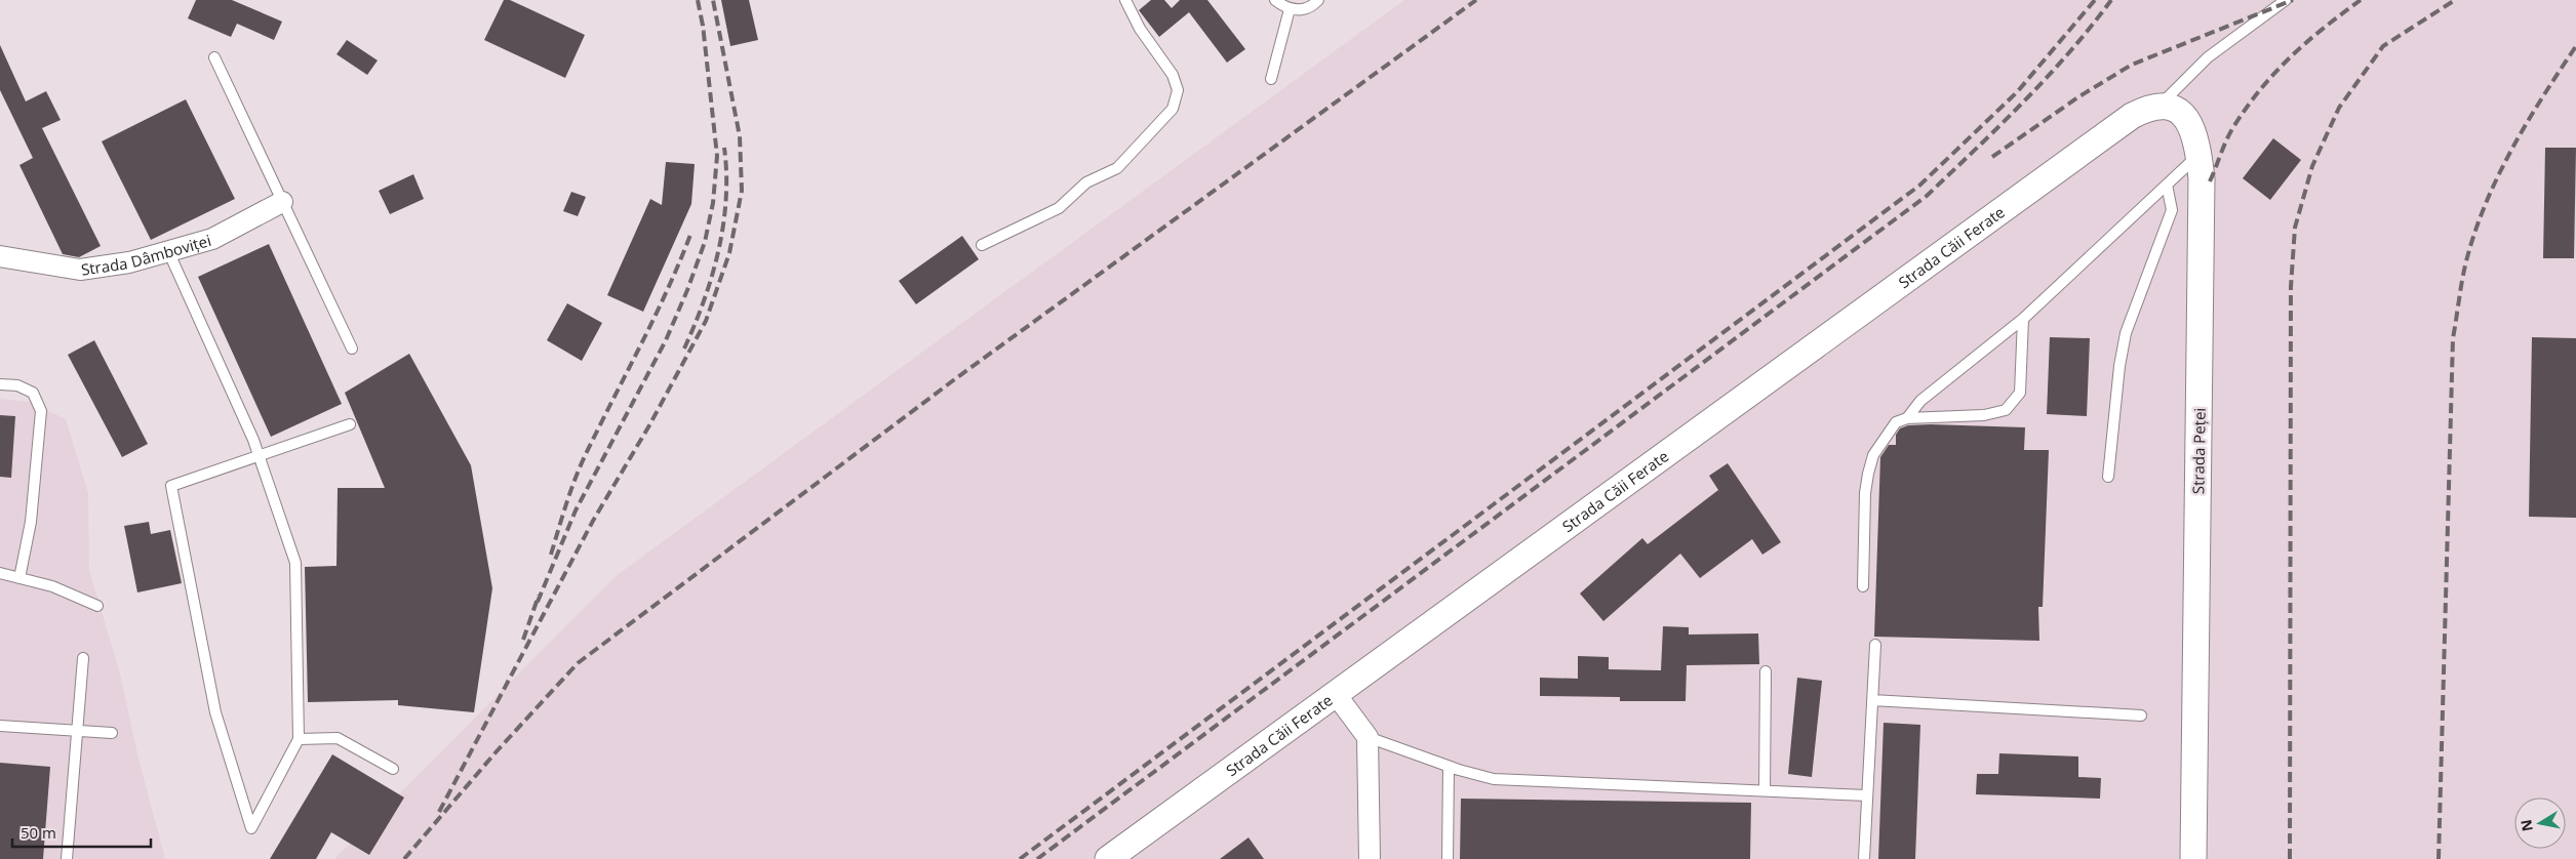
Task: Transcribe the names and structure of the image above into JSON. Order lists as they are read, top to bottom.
{
  "streets": {
    "street": ["Strada Căii Ferate", "Strada Dâmboviței", "Strada Peței"]
  },
  "crossings": [
    ["Strada Căii Ferate", "Strada Peței"]
  ],
  "scale_bar": "50 m",
  "north": "left"
}
